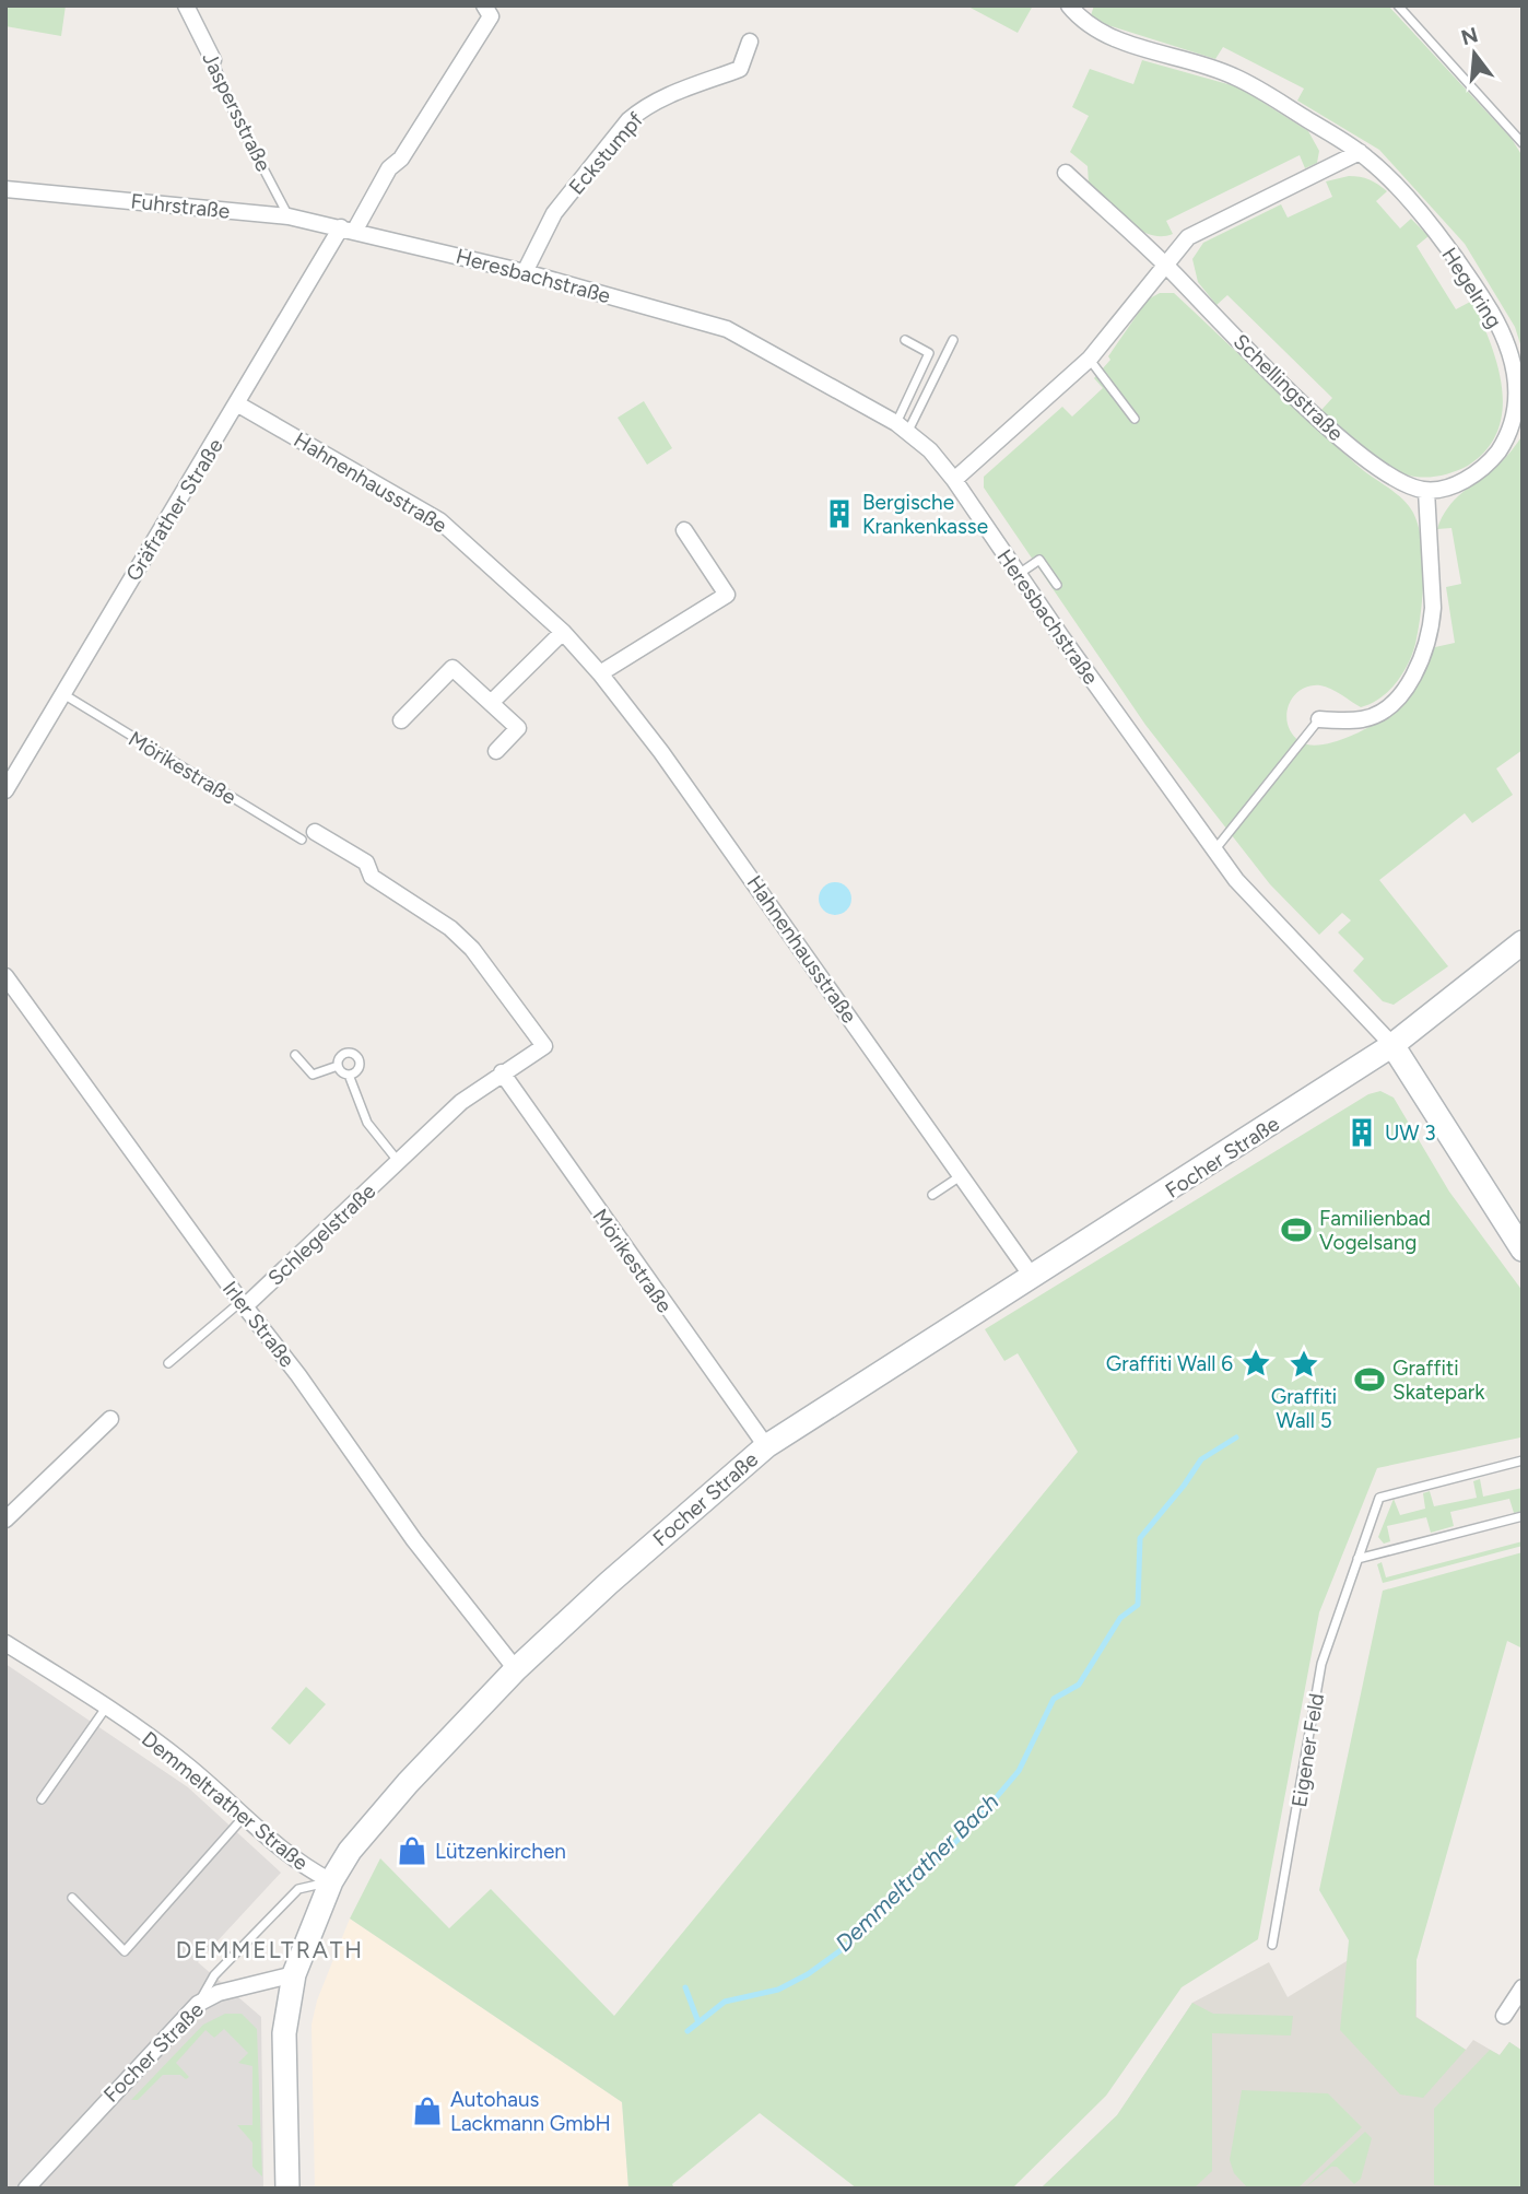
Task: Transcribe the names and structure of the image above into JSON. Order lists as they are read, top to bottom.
{
  "streets": {
    "main road": ["Focher Straße"],
    "street": [
      "Jaspersstraße",
      "Eckstumpf",
      "Fuhrstraße",
      "Heresbachstraße",
      "Hegelring",
      "Schellingstraße",
      "Hahnenhausstraße",
      "Gräfrather Straße",
      "Mörikestraße",
      "Schlegelstraße",
      "Irler Straße",
      "Demmeltrather Straße"
    ],
    "lane": ["Eigener Feld"]
  },
  "crossings": [
    ["Jaspersstraße", "Fuhrstraße"],
    ["Eckstumpf", "Heresbachstraße"],
    ["Fuhrstraße", "Heresbachstraße"],
    ["Fuhrstraße", "Gräfrather Straße"],
    ["Heresbachstraße", "Gräfrather Straße"],
    ["Heresbachstraße", "Focher Straße"],
    ["Hegelring", "Schellingstraße"],
    ["Hahnenhausstraße", "Gräfrather Straße"],
    ["Hahnenhausstraße", "Focher Straße"],
    ["Gräfrather Straße", "Mörikestraße"],
    ["Mörikestraße", "Focher Straße"],
    ["Mörikestraße", "Schlegelstraße"],
    ["Focher Straße", "Irler Straße"],
    ["Focher Straße", "Demmeltrather Straße"],
    ["Schlegelstraße", "Irler Straße"]
  ],
  "districts": ["DEMMELTRATH"],
  "water": ["Demmeltrather Bach"],
  "places": {
    "building": ["Bergische Krankenkasse", "UW 3"],
    "sports": ["Familienbad Vogelsang", "Graffiti Skatepark"],
    "place": ["Graffiti Wall 6", "Graffiti Wall 5"],
    "shop": ["Lützenkirchen", "Autohaus Lackmann GmbH"]
  },
  "north": "top"
}
